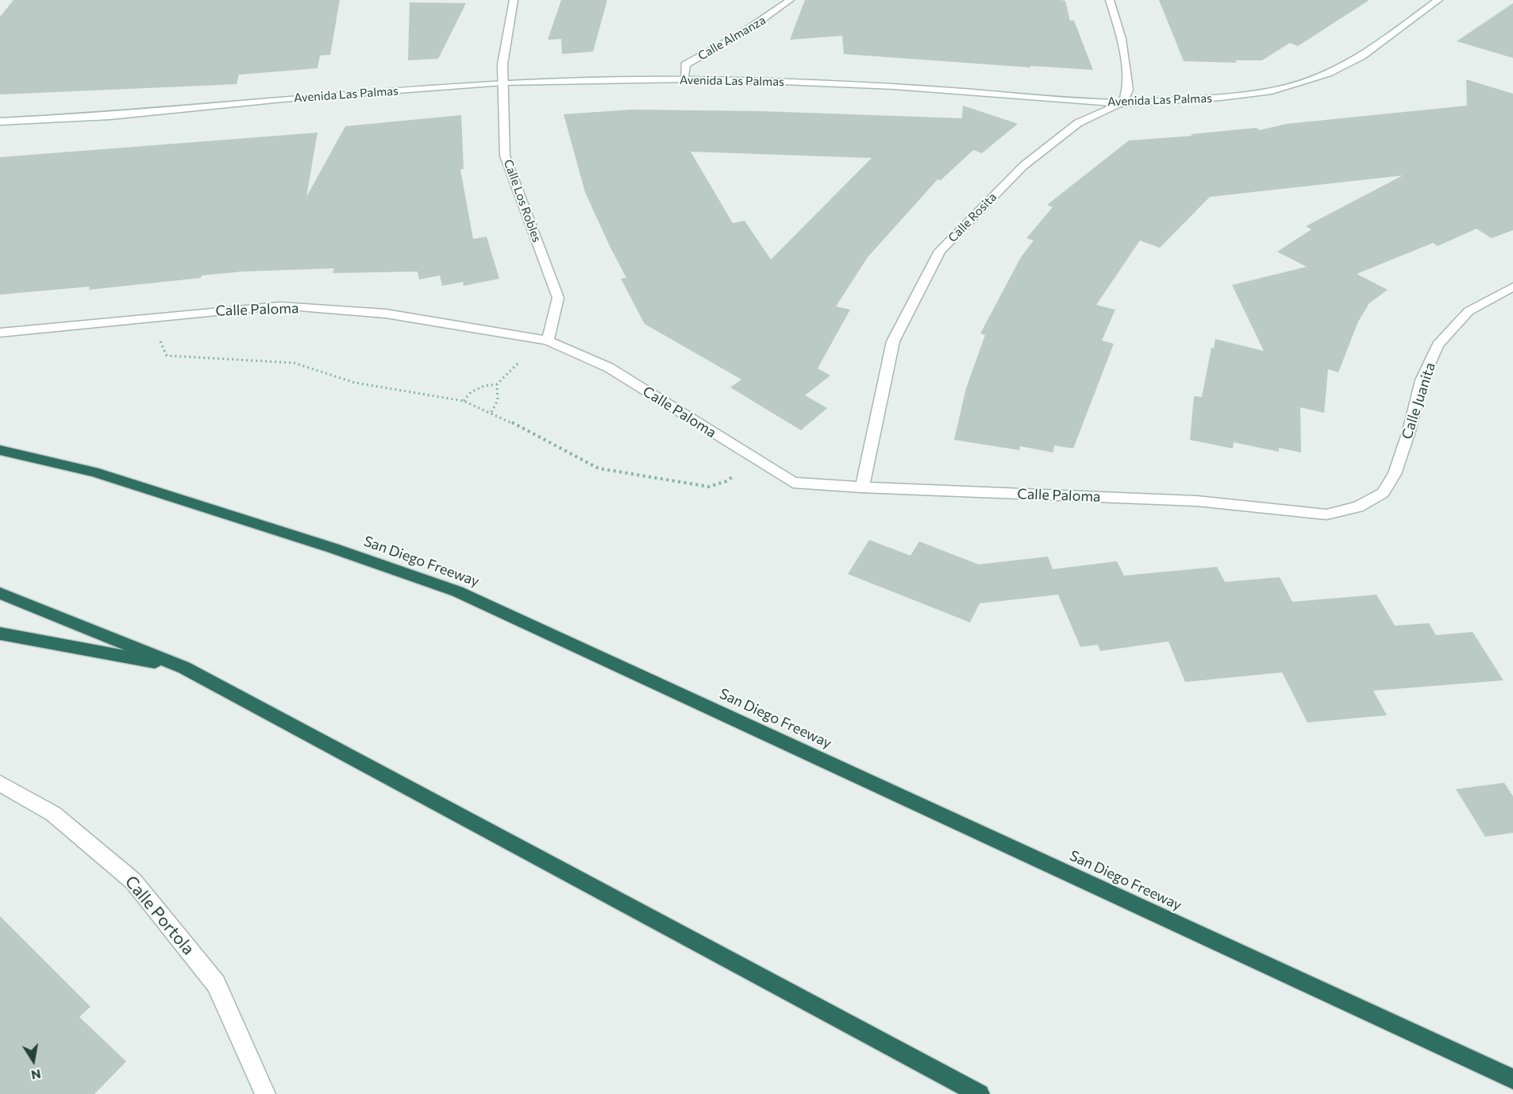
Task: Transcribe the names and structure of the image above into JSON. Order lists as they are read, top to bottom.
{
  "streets": {
    "highway": ["San Diego Freeway"],
    "street": [
      "Calle Almanza",
      "Avenida Las Palmas",
      "Calle Los Robles",
      "Calle Rosita",
      "Calle Paloma",
      "Calle Juanita",
      "Calle Portola"
    ]
  },
  "crossings": [
    ["Calle Almanza", "Avenida Las Palmas"],
    ["Avenida Las Palmas", "Calle Los Robles"],
    ["Avenida Las Palmas", "Calle Rosita"],
    ["Calle Los Robles", "Calle Paloma"],
    ["Calle Rosita", "Calle Paloma"],
    ["Calle Paloma", "Calle Juanita"]
  ],
  "north": "bottom"
}
